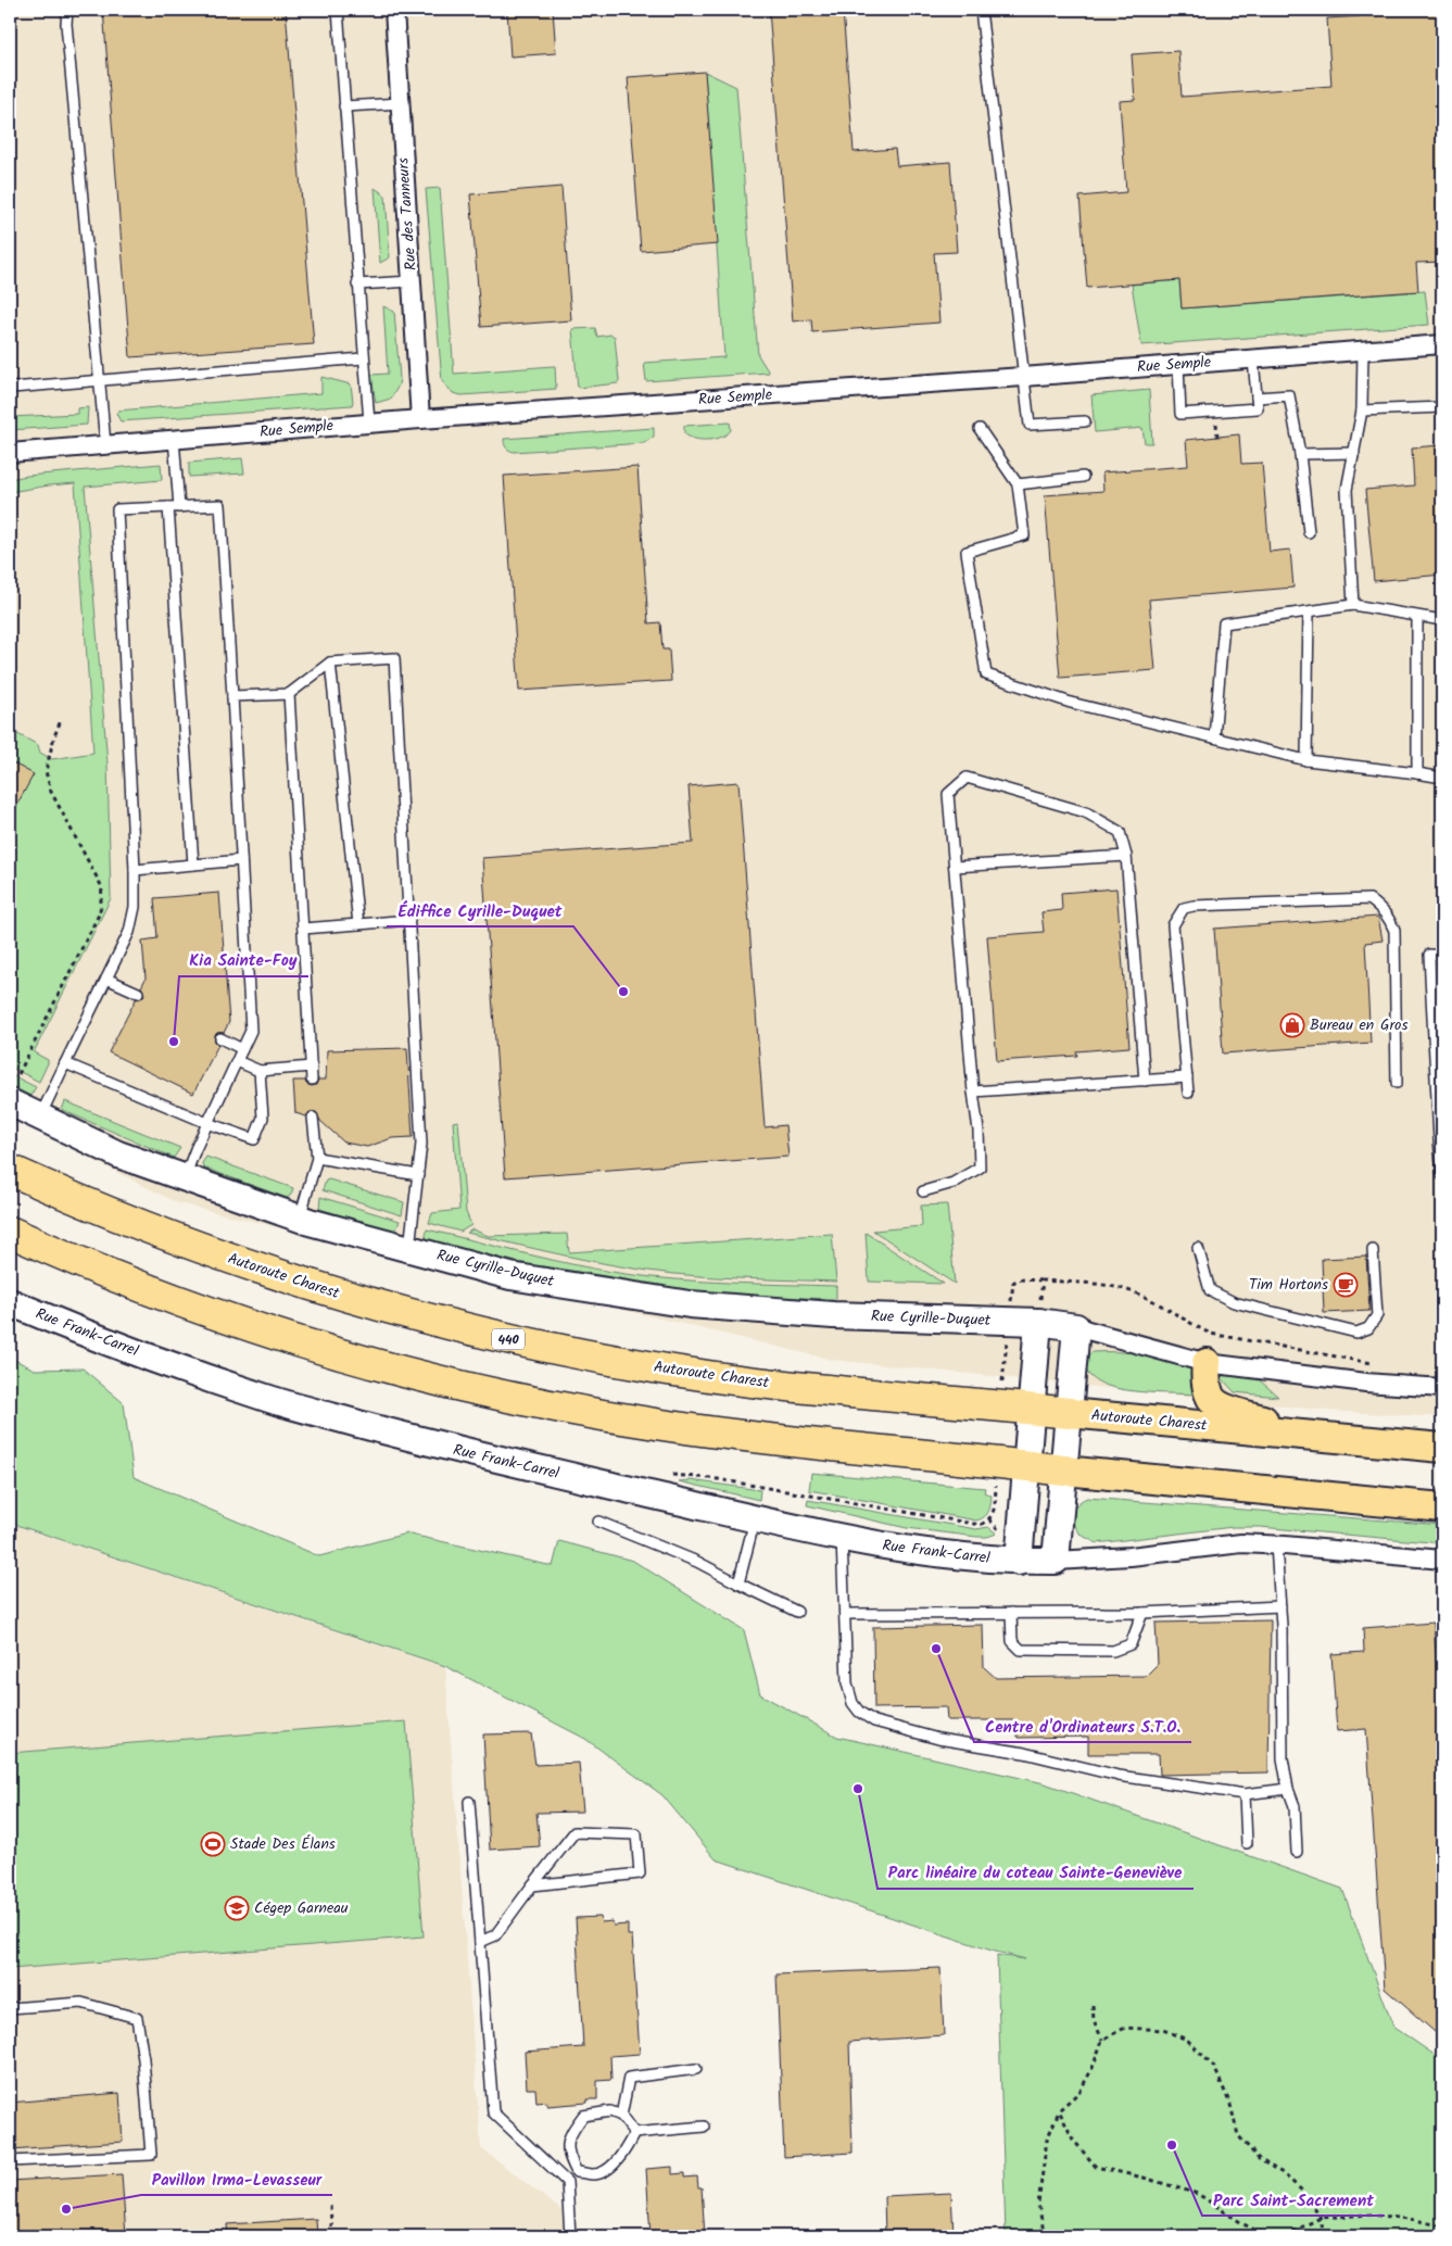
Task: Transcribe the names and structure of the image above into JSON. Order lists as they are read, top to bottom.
{
  "streets": {
    "highway": ["Autoroute Charest", "440"],
    "street": [
      "Rue des Tanneurs",
      "Rue Semple",
      "Rue Cyrille-Duquet",
      "Rue Frank-Carrel"
    ]
  },
  "crossings": [
    ["Rue des Tanneurs", "Rue Semple"]
  ],
  "places": {
    "other": [
      "Édiffice Cyrille-Duquet",
      "Kia Sainte-Foy",
      "Centre d'Ordinateurs S.T.O.",
      "Parc linéaire du coteau Sainte-Geneviève",
      "Parc Saint-Sacrement",
      "Pavillon Irma-Levasseur"
    ],
    "shop": ["Bureau en Gros"],
    "cafe": ["Tim Hortons"],
    "sports": ["Stade Des Élans"],
    "school or university": ["Cégep Garneau"]
  }
}
